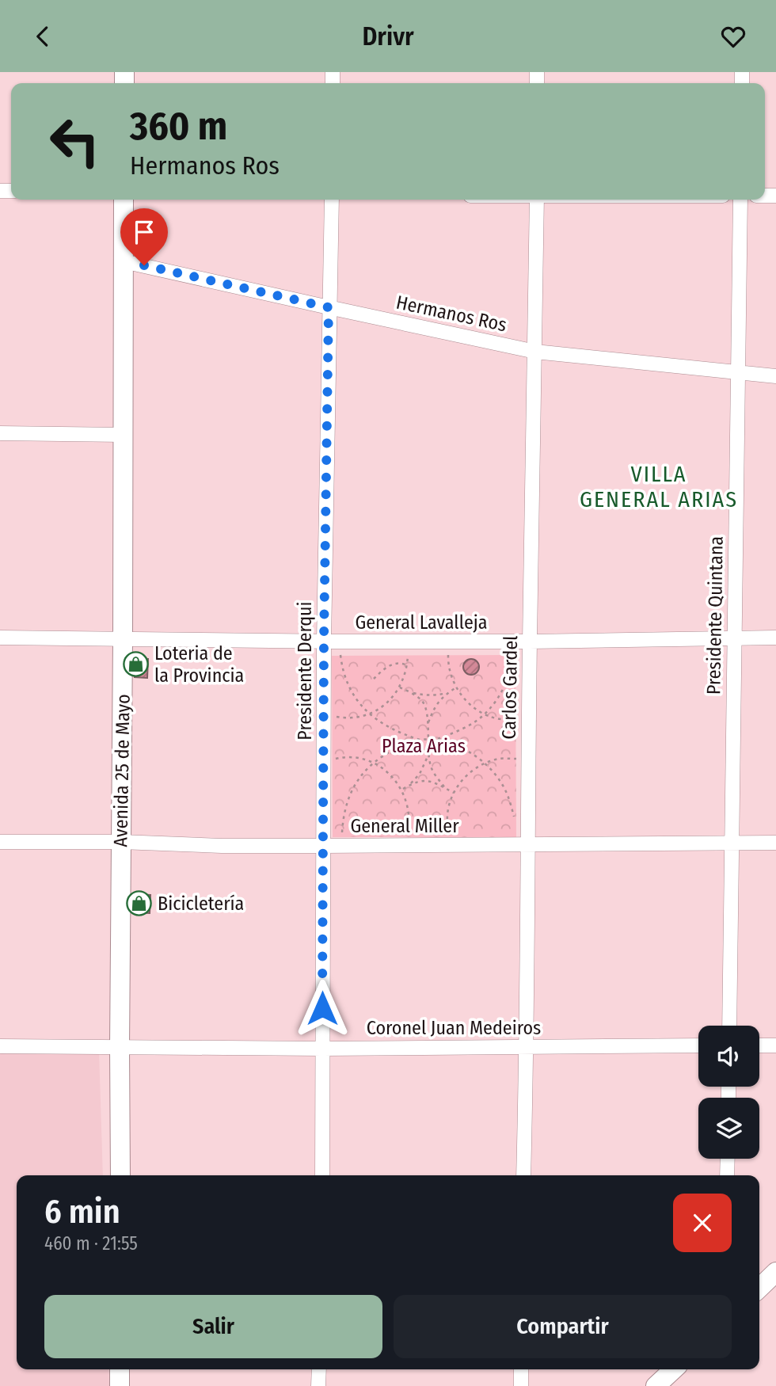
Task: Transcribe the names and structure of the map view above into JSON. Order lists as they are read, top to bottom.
{
  "streets": {
    "main road": ["Avenida 25 de Mayo"],
    "street": [
      "Hermanos Ros",
      "Presidente Quintana",
      "General Lavalleja",
      "Presidente Derqui",
      "Carlos Gardel",
      "General Miller",
      "Coronel Juan Medeiros"
    ]
  },
  "crossings": [
    ["Hermanos Ros", "Presidente Quintana"],
    ["Hermanos Ros", "Presidente Derqui"],
    ["Hermanos Ros", "Carlos Gardel"],
    ["Hermanos Ros", "Avenida 25 de Mayo"],
    ["Presidente Quintana", "General Lavalleja"],
    ["Presidente Quintana", "General Miller"],
    ["General Lavalleja", "Presidente Derqui"],
    ["General Lavalleja", "Carlos Gardel"],
    ["General Lavalleja", "Avenida 25 de Mayo"],
    ["Presidente Derqui", "General Miller"],
    ["Presidente Derqui", "Coronel Juan Medeiros"],
    ["Carlos Gardel", "General Miller"],
    ["Carlos Gardel", "Coronel Juan Medeiros"],
    ["Avenida 25 de Mayo", "General Miller"],
    ["Avenida 25 de Mayo", "Coronel Juan Medeiros"]
  ],
  "districts": ["VILLA GENERAL ARIAS"],
  "parks": ["Plaza Arias"],
  "places": {
    "shop": ["Loteria de la Provincia", "Bicicletería"]
  },
  "page": {
    "header": "Drivr",
    "turn": ["360 m", "Hermanos Ros"],
    "heading": ["6 min", "460 m · 21:55"],
    "buttons": ["Salir", "Compartir"]
  }
}
